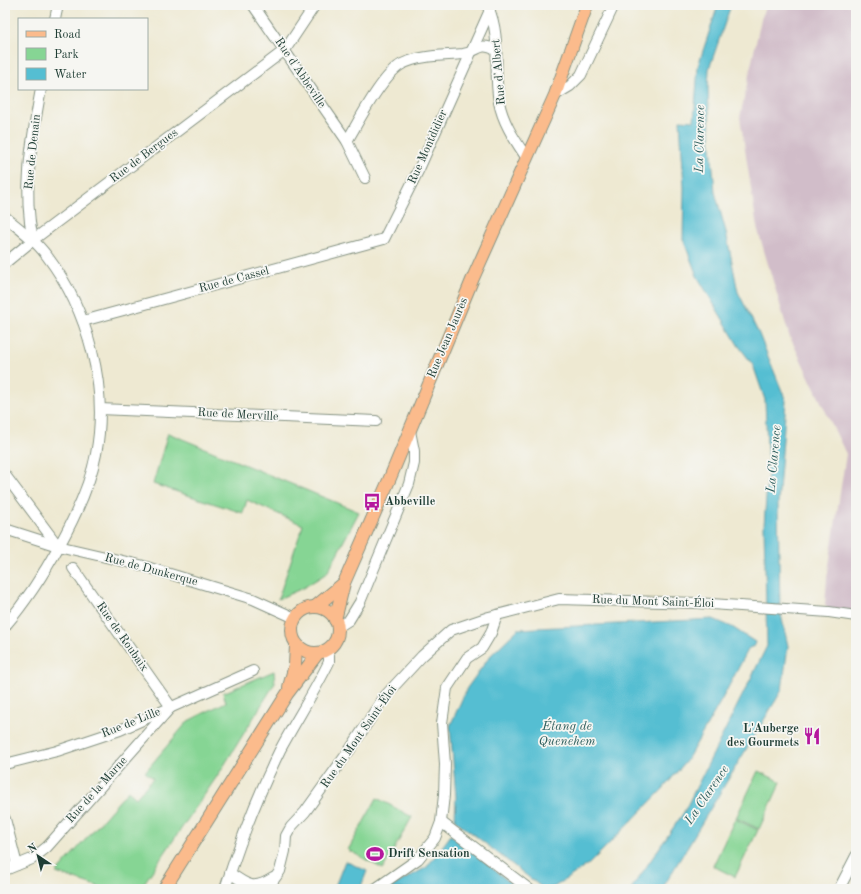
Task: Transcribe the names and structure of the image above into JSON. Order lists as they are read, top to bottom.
{
  "streets": {
    "main road": ["Rue Jean Jaurès"],
    "street": [
      "Rue d'Albert",
      "Rue d'Abbeville",
      "Rue Montdidier",
      "Rue de Denain",
      "Rue de Bergues",
      "Rue de Cassel",
      "Rue de Merville",
      "Rue de Dunkerque",
      "Rue du Mont Saint-Éloi",
      "Rue de Roubaix",
      "Rue de Lille",
      "Rue de la Marne"
    ]
  },
  "crossings": [
    ["Rue d'Albert", "Rue Montdidier"],
    ["Rue d'Albert", "Rue Jean Jaurès"],
    ["Rue d'Abbeville", "Rue de Bergues"],
    ["Rue Montdidier", "Rue de Cassel"],
    ["Rue de Denain", "Rue de Bergues"],
    ["Rue Jean Jaurès", "Rue de Dunkerque"],
    ["Rue de Roubaix", "Rue de Lille"],
    ["Rue de Roubaix", "Rue de la Marne"],
    ["Rue de Lille", "Rue de la Marne"]
  ],
  "water": ["La Clarence", "Étang de Quenehem"],
  "places": {
    "bus stop": ["Abbeville"],
    "restaurant": ["L'Auberge des Gourmets"],
    "sports": ["Drift Sensation"]
  },
  "legend": ["Road", "Park", "Water"],
  "north": "top left"
}
